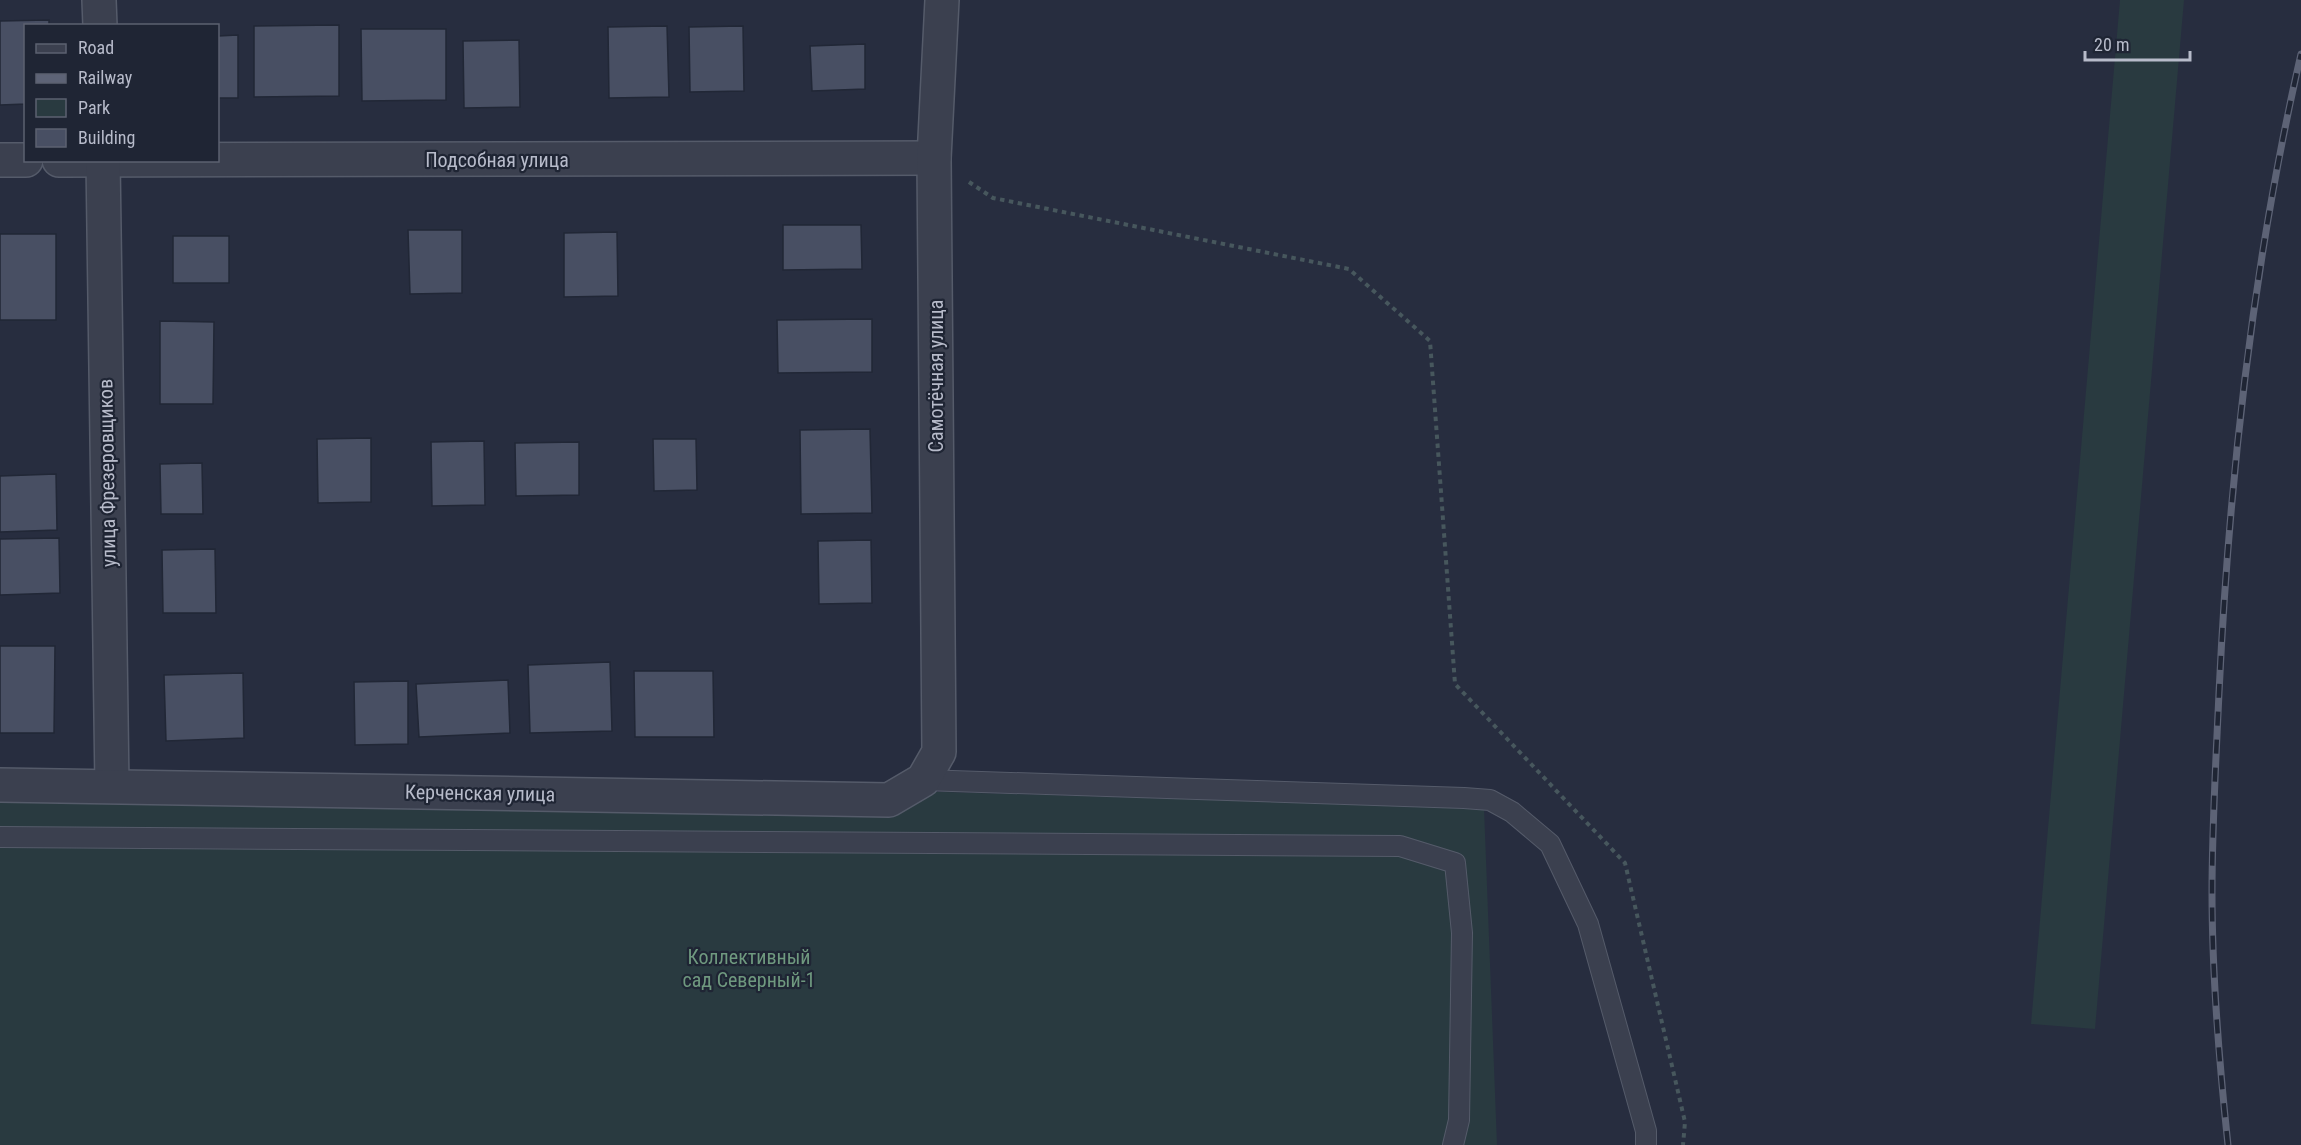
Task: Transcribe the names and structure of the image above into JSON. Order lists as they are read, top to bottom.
{
  "streets": {
    "street": [
      "Подсобная улица",
      "Самотёчная улица",
      "улица Фрезеровщиков",
      "Керченская улица"
    ]
  },
  "crossings": [
    ["Подсобная улица", "Самотёчная улица"],
    ["Самотёчная улица", "Керченская улица"],
    ["улица Фрезеровщиков", "Керченская улица"]
  ],
  "parks": ["Коллективный сад Северный-1"],
  "legend": [
    "Road",
    "Railway",
    "Park",
    "Building"
  ],
  "scale_bar": "20 m"
}
